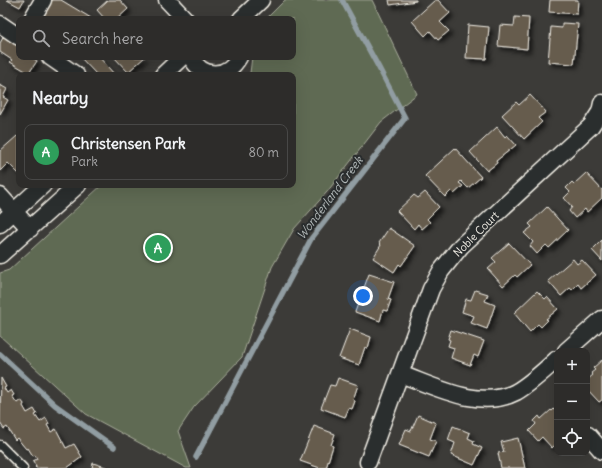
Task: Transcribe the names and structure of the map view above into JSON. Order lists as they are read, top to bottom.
{
  "streets": {
    "street": ["Noble Court"]
  },
  "water": ["Wonderland Creek"],
  "page": {
    "search": "Search here",
    "heading": "Nearby",
    "list": [
      {
        "mark": "A",
        "name": "Christensen Park",
        "note": "Park",
        "value": "80 m"
      }
    ],
    "pins": "A",
    "map_buttons": ["+", "−"]
  }
}
